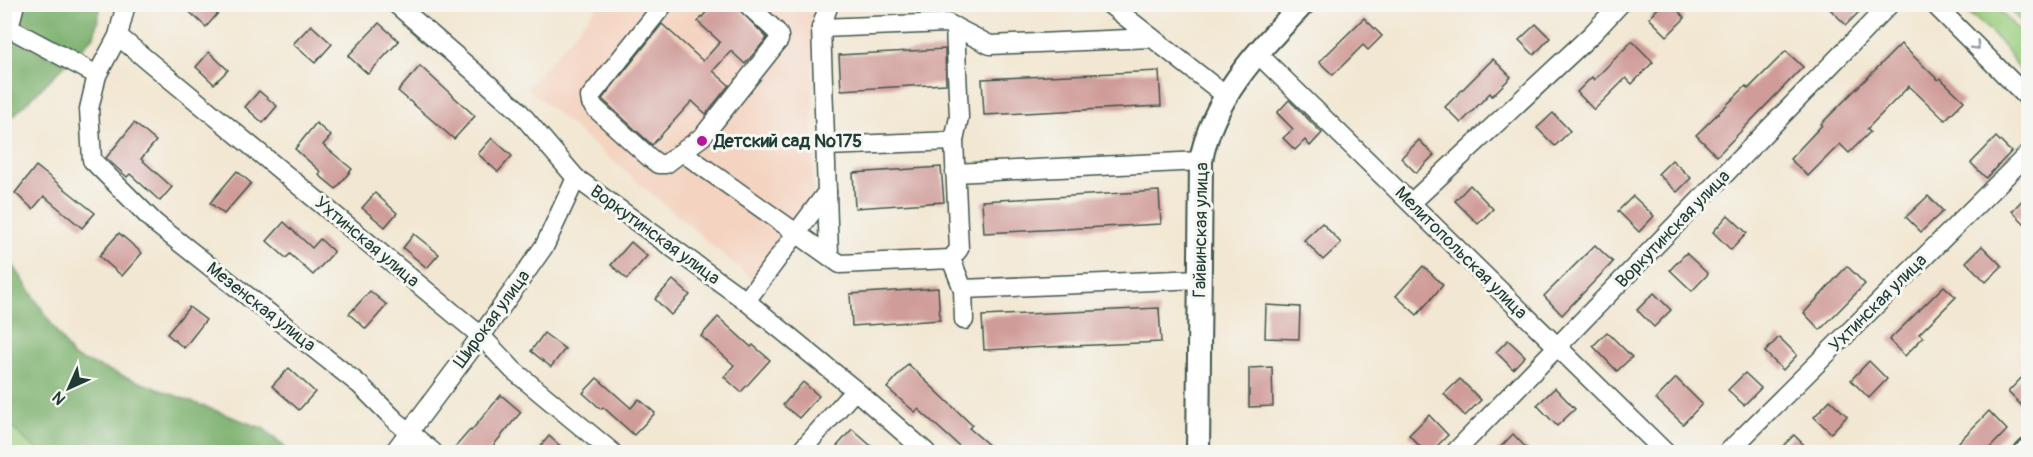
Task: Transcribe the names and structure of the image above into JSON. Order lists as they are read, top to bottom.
{
  "streets": {
    "main road": ["Гайвинская улица"],
    "street": [
      "Воркутинская улица",
      "Ухтинская улица",
      "Мелитопольская улица",
      "Мезенская улица",
      "Широкая улица"
    ]
  },
  "crossings": [
    ["Воркутинская улица", "Мелитопольская улица"],
    ["Воркутинская улица", "Широкая улица"],
    ["Гайвинская улица", "Мелитопольская улица"],
    ["Ухтинская улица", "Широкая улица"],
    ["Мезенская улица", "Широкая улица"]
  ],
  "places": ["Детский сад №175"],
  "north": "bottom left"
}
